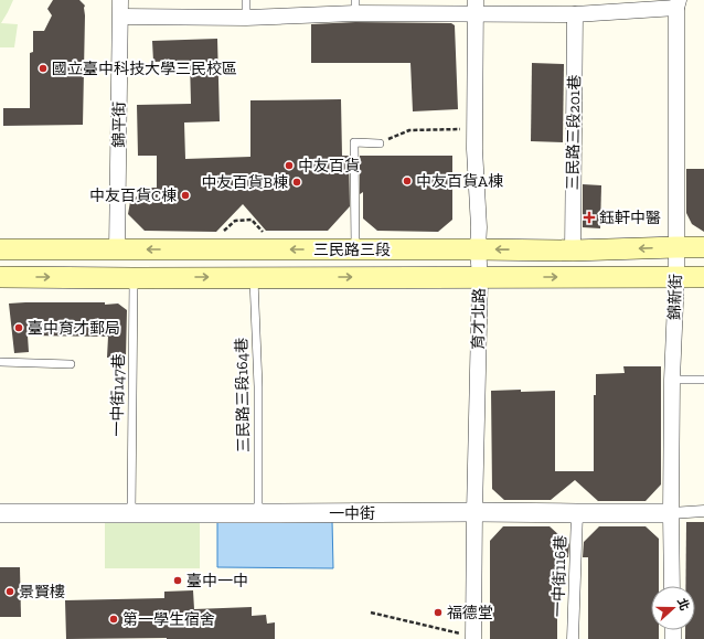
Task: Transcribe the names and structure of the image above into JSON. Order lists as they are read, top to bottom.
{
  "streets": {
    "main road": ["三民路三段"],
    "street": [
      "錦平街",
      "三民路三段201巷",
      "錦新街",
      "育才北路",
      "一中街",
      "一中街116巷"
    ],
    "lane": ["一中街147巷", "三民路三段164巷"]
  },
  "crossings": [
    ["錦平街", "三民路三段"],
    ["三民路三段201巷", "三民路三段"],
    ["三民路三段", "錦新街"],
    ["三民路三段", "育才北路"],
    ["三民路三段", "一中街147巷"],
    ["三民路三段", "三民路三段164巷"],
    ["錦新街", "一中街"],
    ["育才北路", "一中街"],
    ["一中街147巷", "一中街"],
    ["三民路三段164巷", "一中街"],
    ["一中街", "一中街116巷"]
  ],
  "places": {
    "other": [
      "國立臺中科技大學三民校區",
      "中友百貨",
      "中友百貨A棟",
      "中友百貨B棟",
      "中友百貨C棟",
      "臺中育才郵局",
      "臺中一中",
      "景賢樓",
      "福德堂",
      "第一學生宿舍"
    ],
    "health": ["鈺軒中醫"]
  },
  "north": "right"
}
